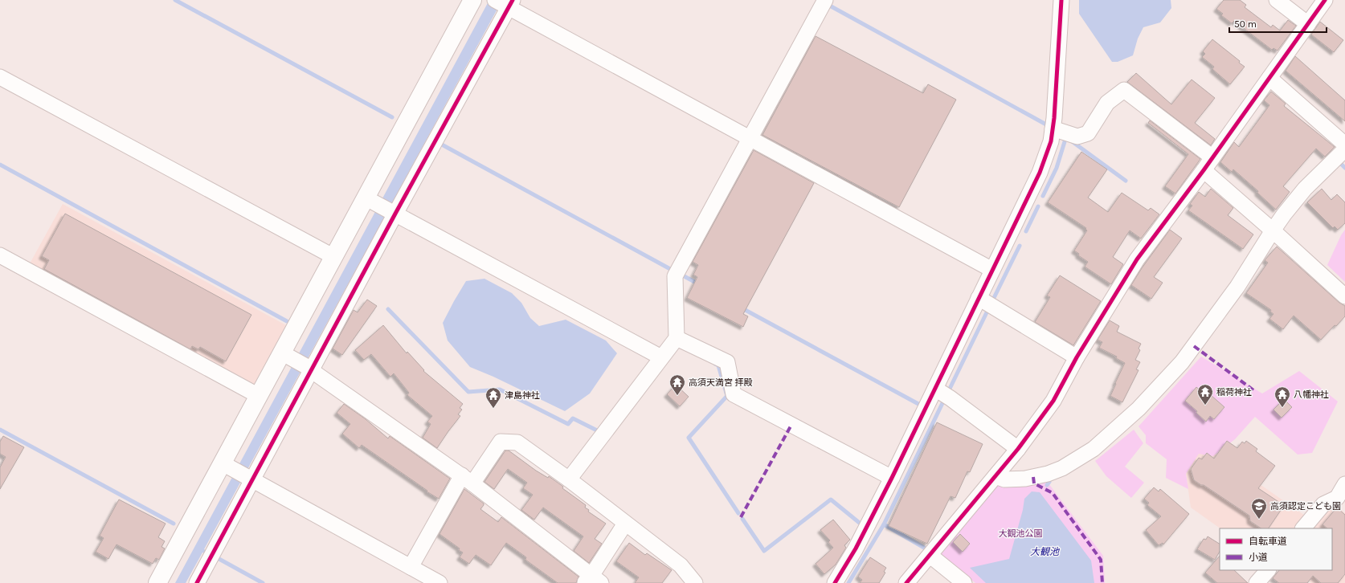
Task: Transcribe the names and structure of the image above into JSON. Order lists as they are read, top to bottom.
{
  "water": ["大観池"],
  "parks": ["大観池公園"],
  "places": {
    "temple": [
      "高須天満宮 拝殿",
      "稲荷神社",
      "八幡神社",
      "津島神社"
    ],
    "school or university": ["高須認定こども園"]
  },
  "legend": ["自転車道", "小道"],
  "scale_bar": "50 m"
}
